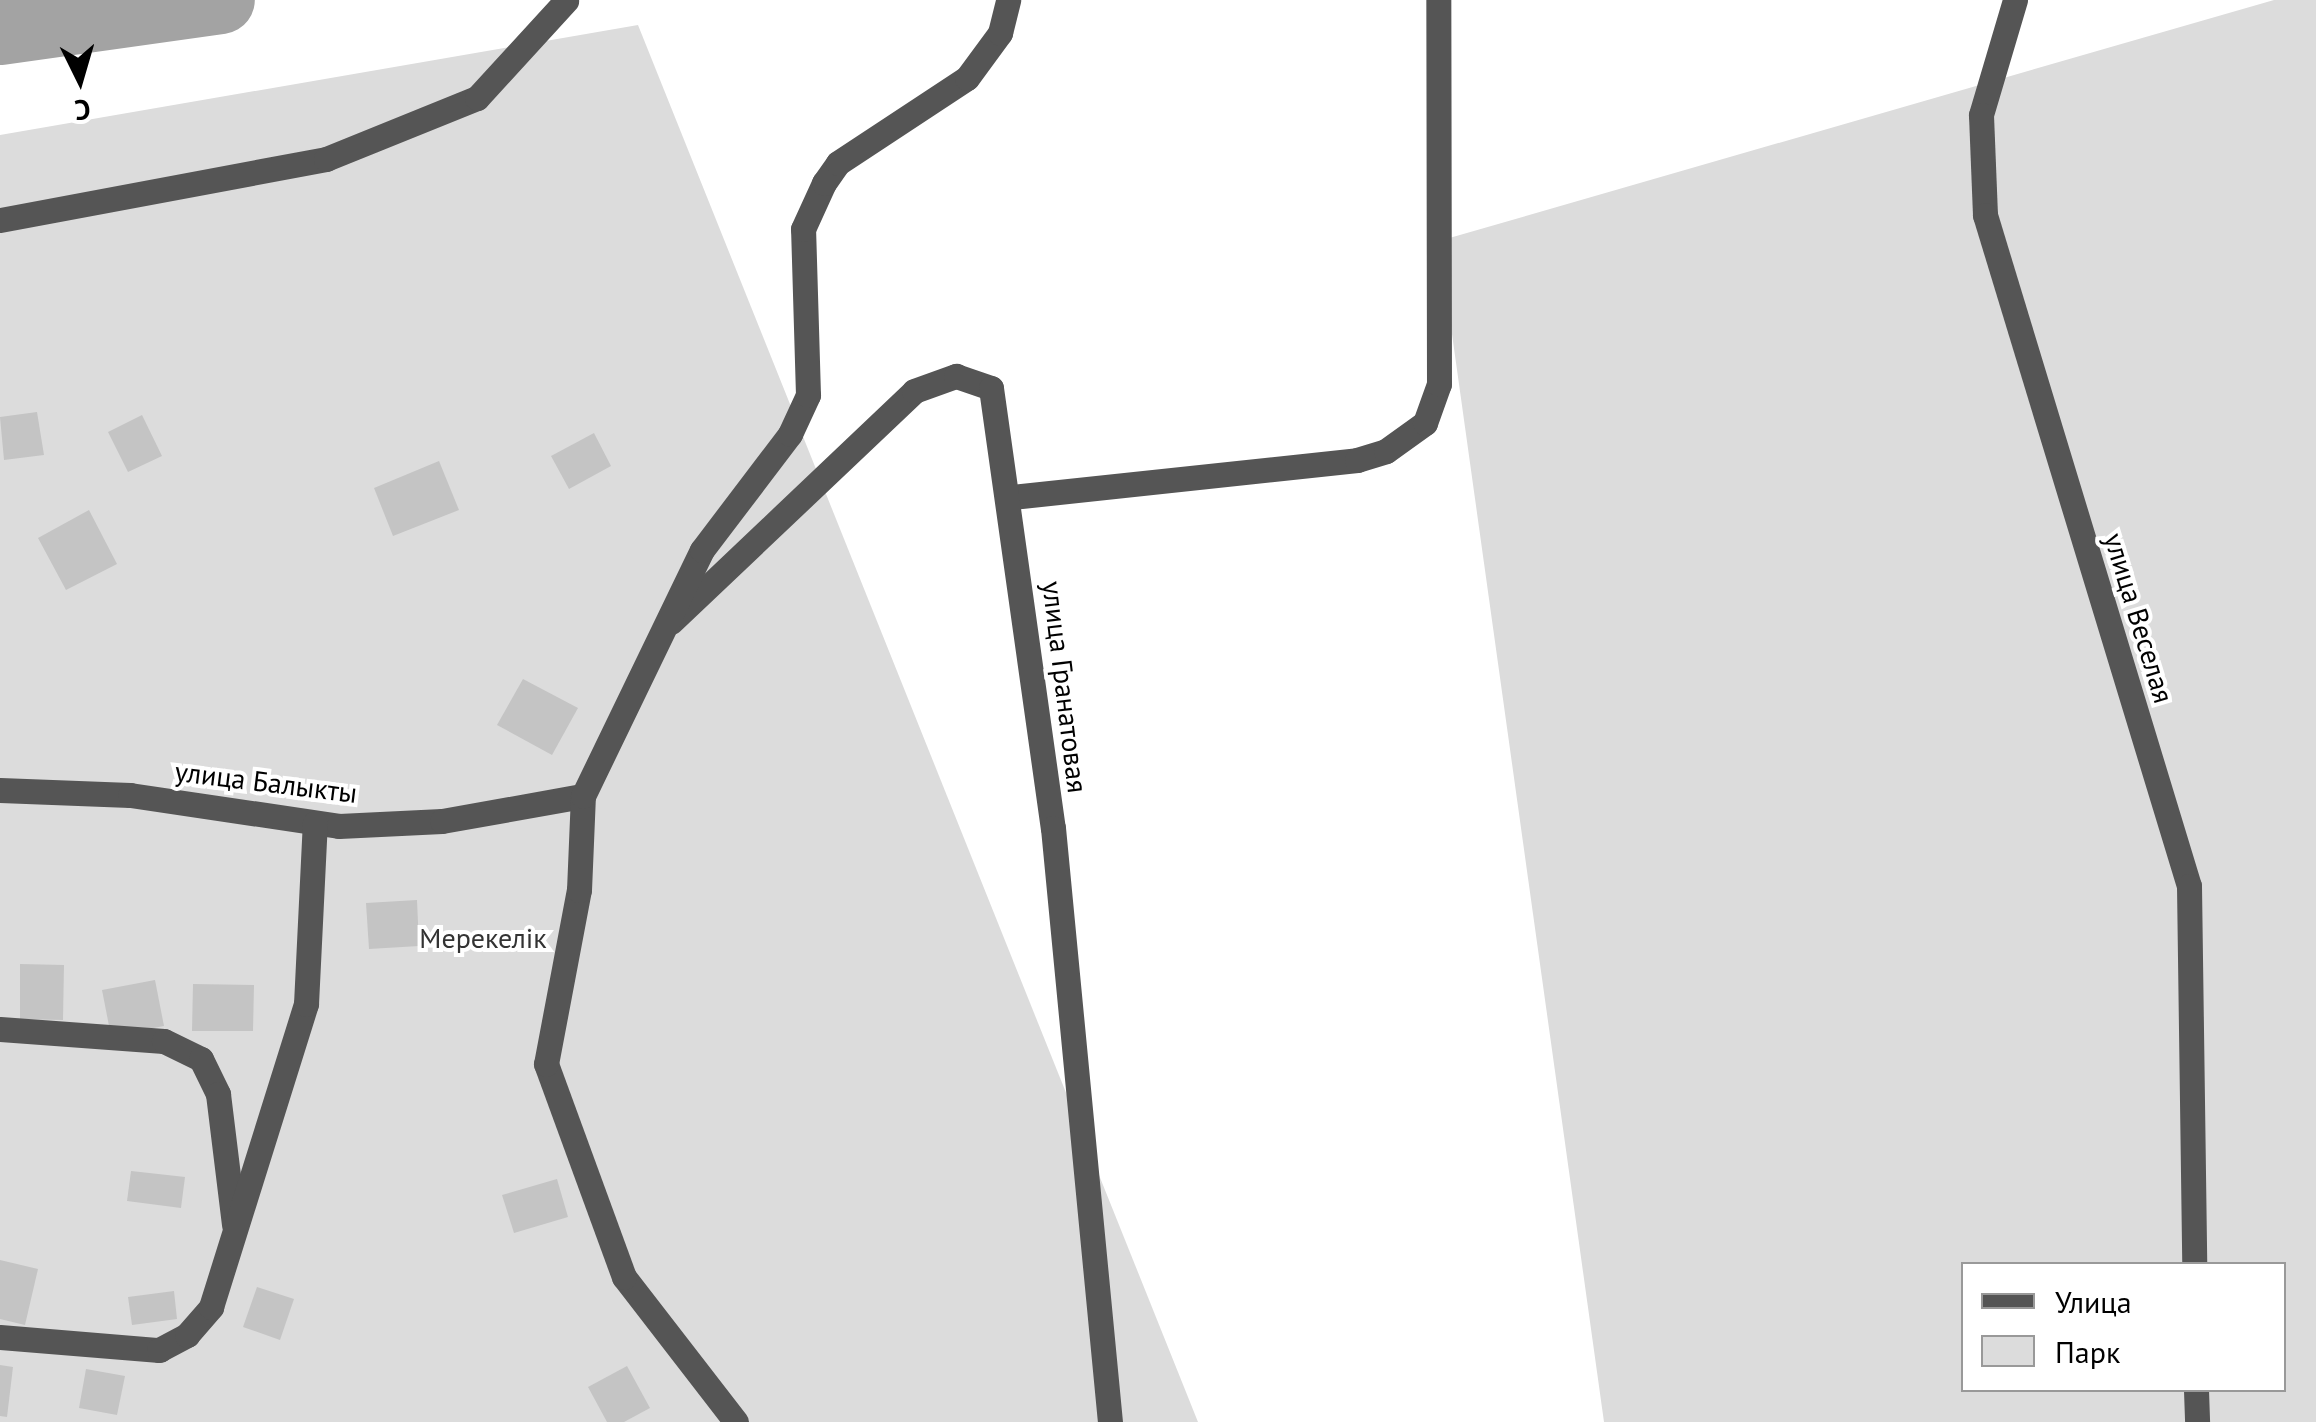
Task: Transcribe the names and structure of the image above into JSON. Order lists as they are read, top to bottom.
{
  "streets": {
    "street": ["улица Веселая", "улица Гранатовая", "улица Балыкты"]
  },
  "parks": ["Мерекелік"],
  "legend": ["Улица", "Парк"],
  "north": "bottom"
}
